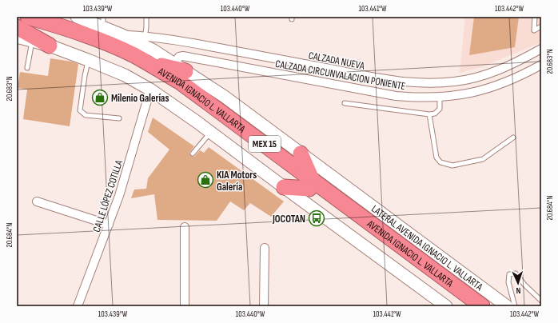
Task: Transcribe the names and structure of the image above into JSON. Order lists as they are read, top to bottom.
{
  "streets": {
    "highway": ["AVENIDA IGNACIO L. VALLARTA", "MEX 15"],
    "street": [
      "CALZADA NUEVA",
      "CALZADA CIRCUNVALACION PONIENTE",
      "CALLE LÓPEZ COTILLA",
      "LATERAL AVENIDA IGNACIO L. VALLARTA"
    ]
  },
  "crossings": [
    ["CALZADA NUEVA", "AVENIDA IGNACIO L. VALLARTA"],
    ["CALZADA CIRCUNVALACION PONIENTE", "AVENIDA IGNACIO L. VALLARTA"],
    ["AVENIDA IGNACIO L. VALLARTA", "CALLE LÓPEZ COTILLA"],
    ["AVENIDA IGNACIO L. VALLARTA", "LATERAL AVENIDA IGNACIO L. VALLARTA"]
  ],
  "places": {
    "shop": ["Milenio Galerías", "KIA Motors Galería"],
    "bus stop": ["JOCOTAN"]
  },
  "north": "bottom",
  "coordinates": [
    "103.439°W",
    "103.440°W",
    "103.441°W",
    "103.442°W",
    "20.683°N",
    "20.684°N"
  ]
}
